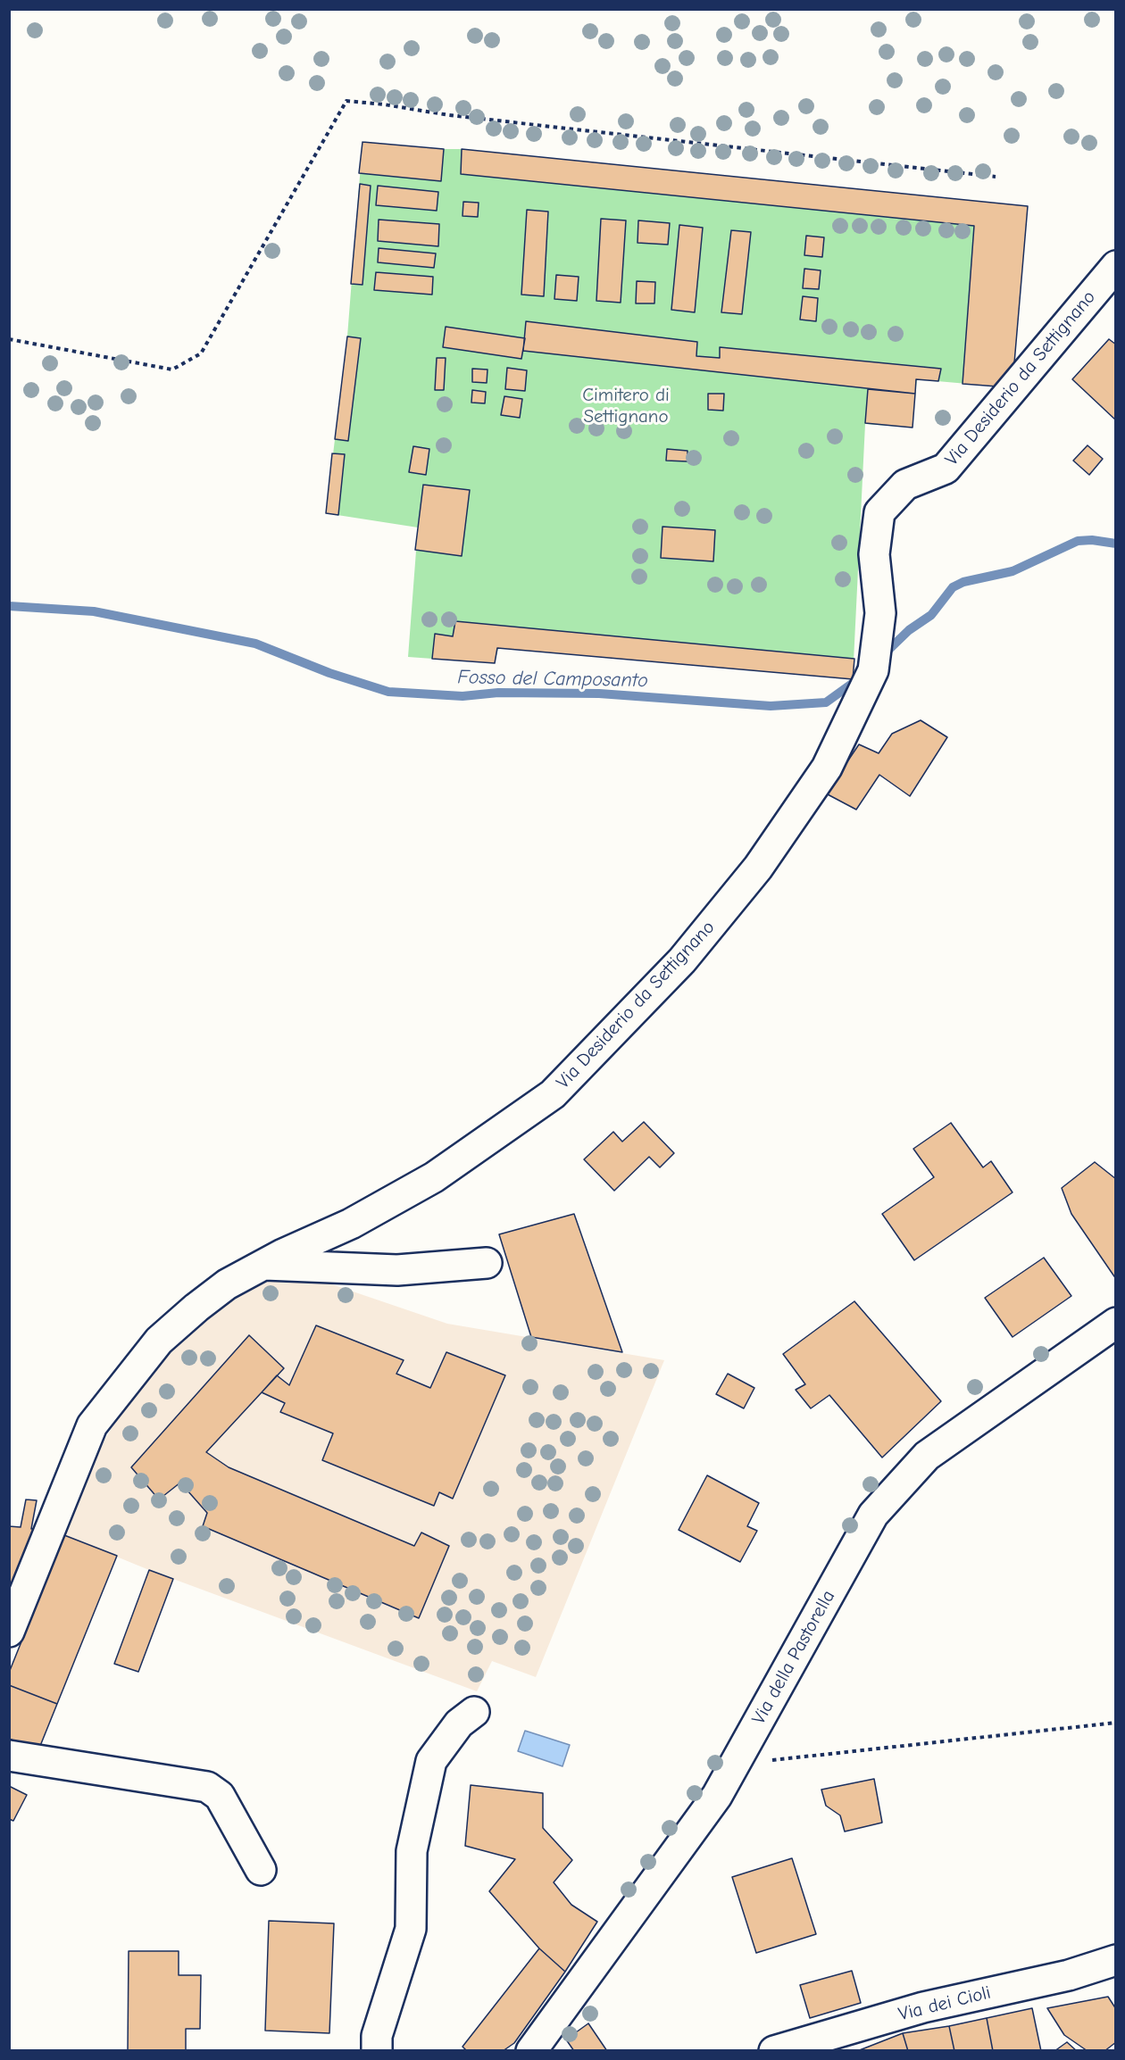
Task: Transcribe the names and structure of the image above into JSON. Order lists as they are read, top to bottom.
{
  "streets": {
    "street": ["Via Desiderio da Settignano", "Via della Pastorella", "Via dei Cioli"]
  },
  "water": ["Fosso del Camposanto"],
  "parks": ["Cimitero di Settignano"]
}
